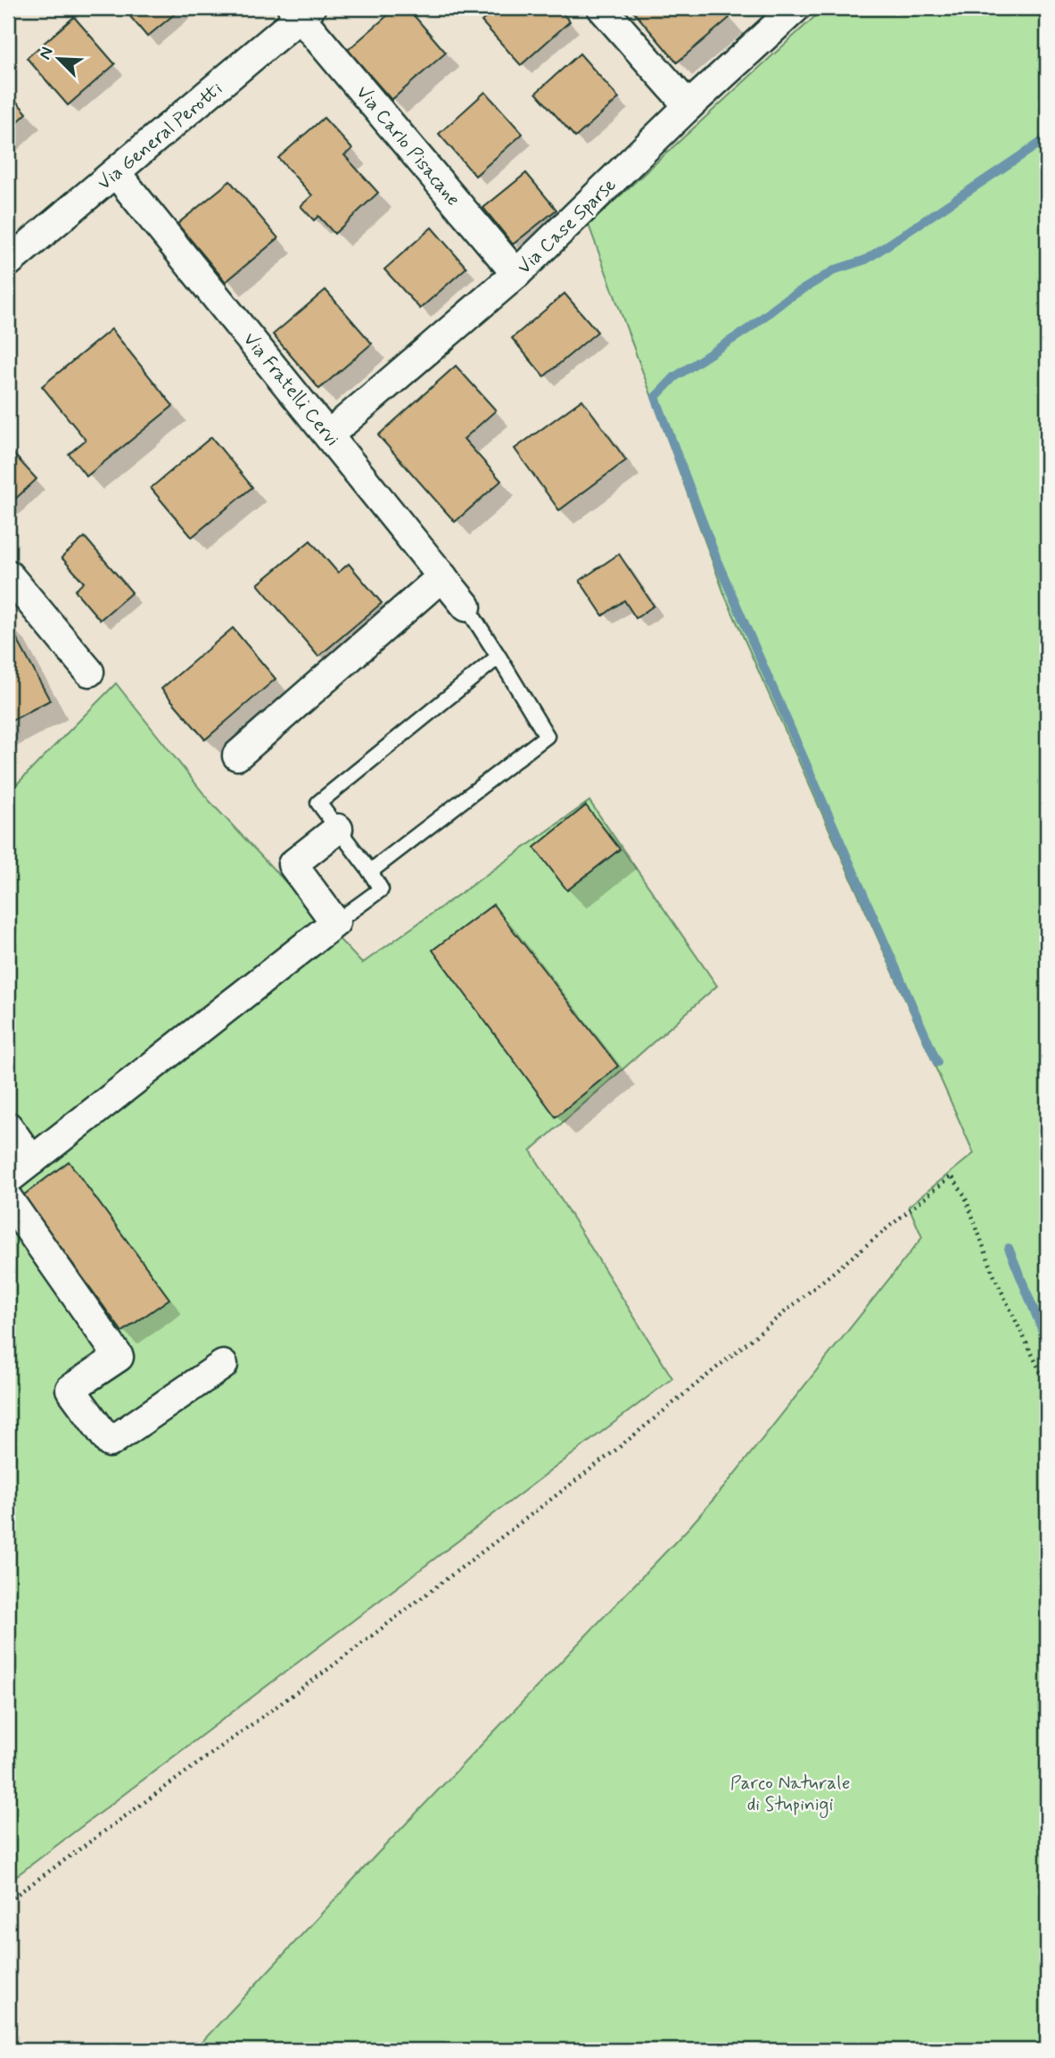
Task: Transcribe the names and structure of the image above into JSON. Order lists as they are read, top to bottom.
{
  "streets": {
    "street": [
      "Via General Perotti",
      "Via Carlo Pisacane",
      "Via Case Sparse",
      "Via Fratelli Cervi"
    ]
  },
  "crossings": [
    ["Via General Perotti", "Via Carlo Pisacane"],
    ["Via General Perotti", "Via Fratelli Cervi"],
    ["Via Carlo Pisacane", "Via Case Sparse"],
    ["Via Case Sparse", "Via Fratelli Cervi"]
  ],
  "parks": ["Parco Naturale di Stupinigi"],
  "north": "top left"
}
